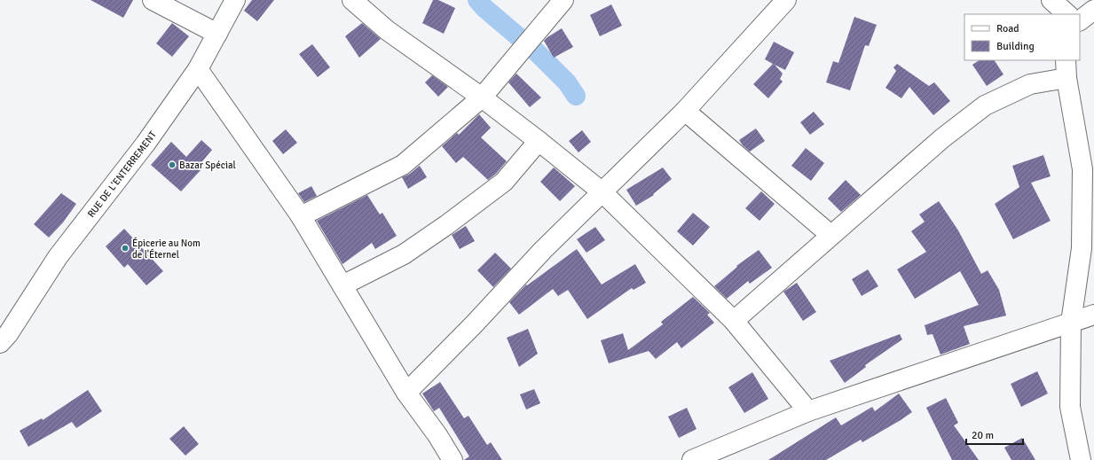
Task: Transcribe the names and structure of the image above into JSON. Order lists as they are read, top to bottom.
{
  "streets": {
    "street": ["RUE DE L'ENTERREMENT"]
  },
  "places": ["Bazar Spécial", "Épicerie au Nom de l'Éternel"],
  "legend": ["Road", "Building"],
  "scale_bar": "20 m"
}
